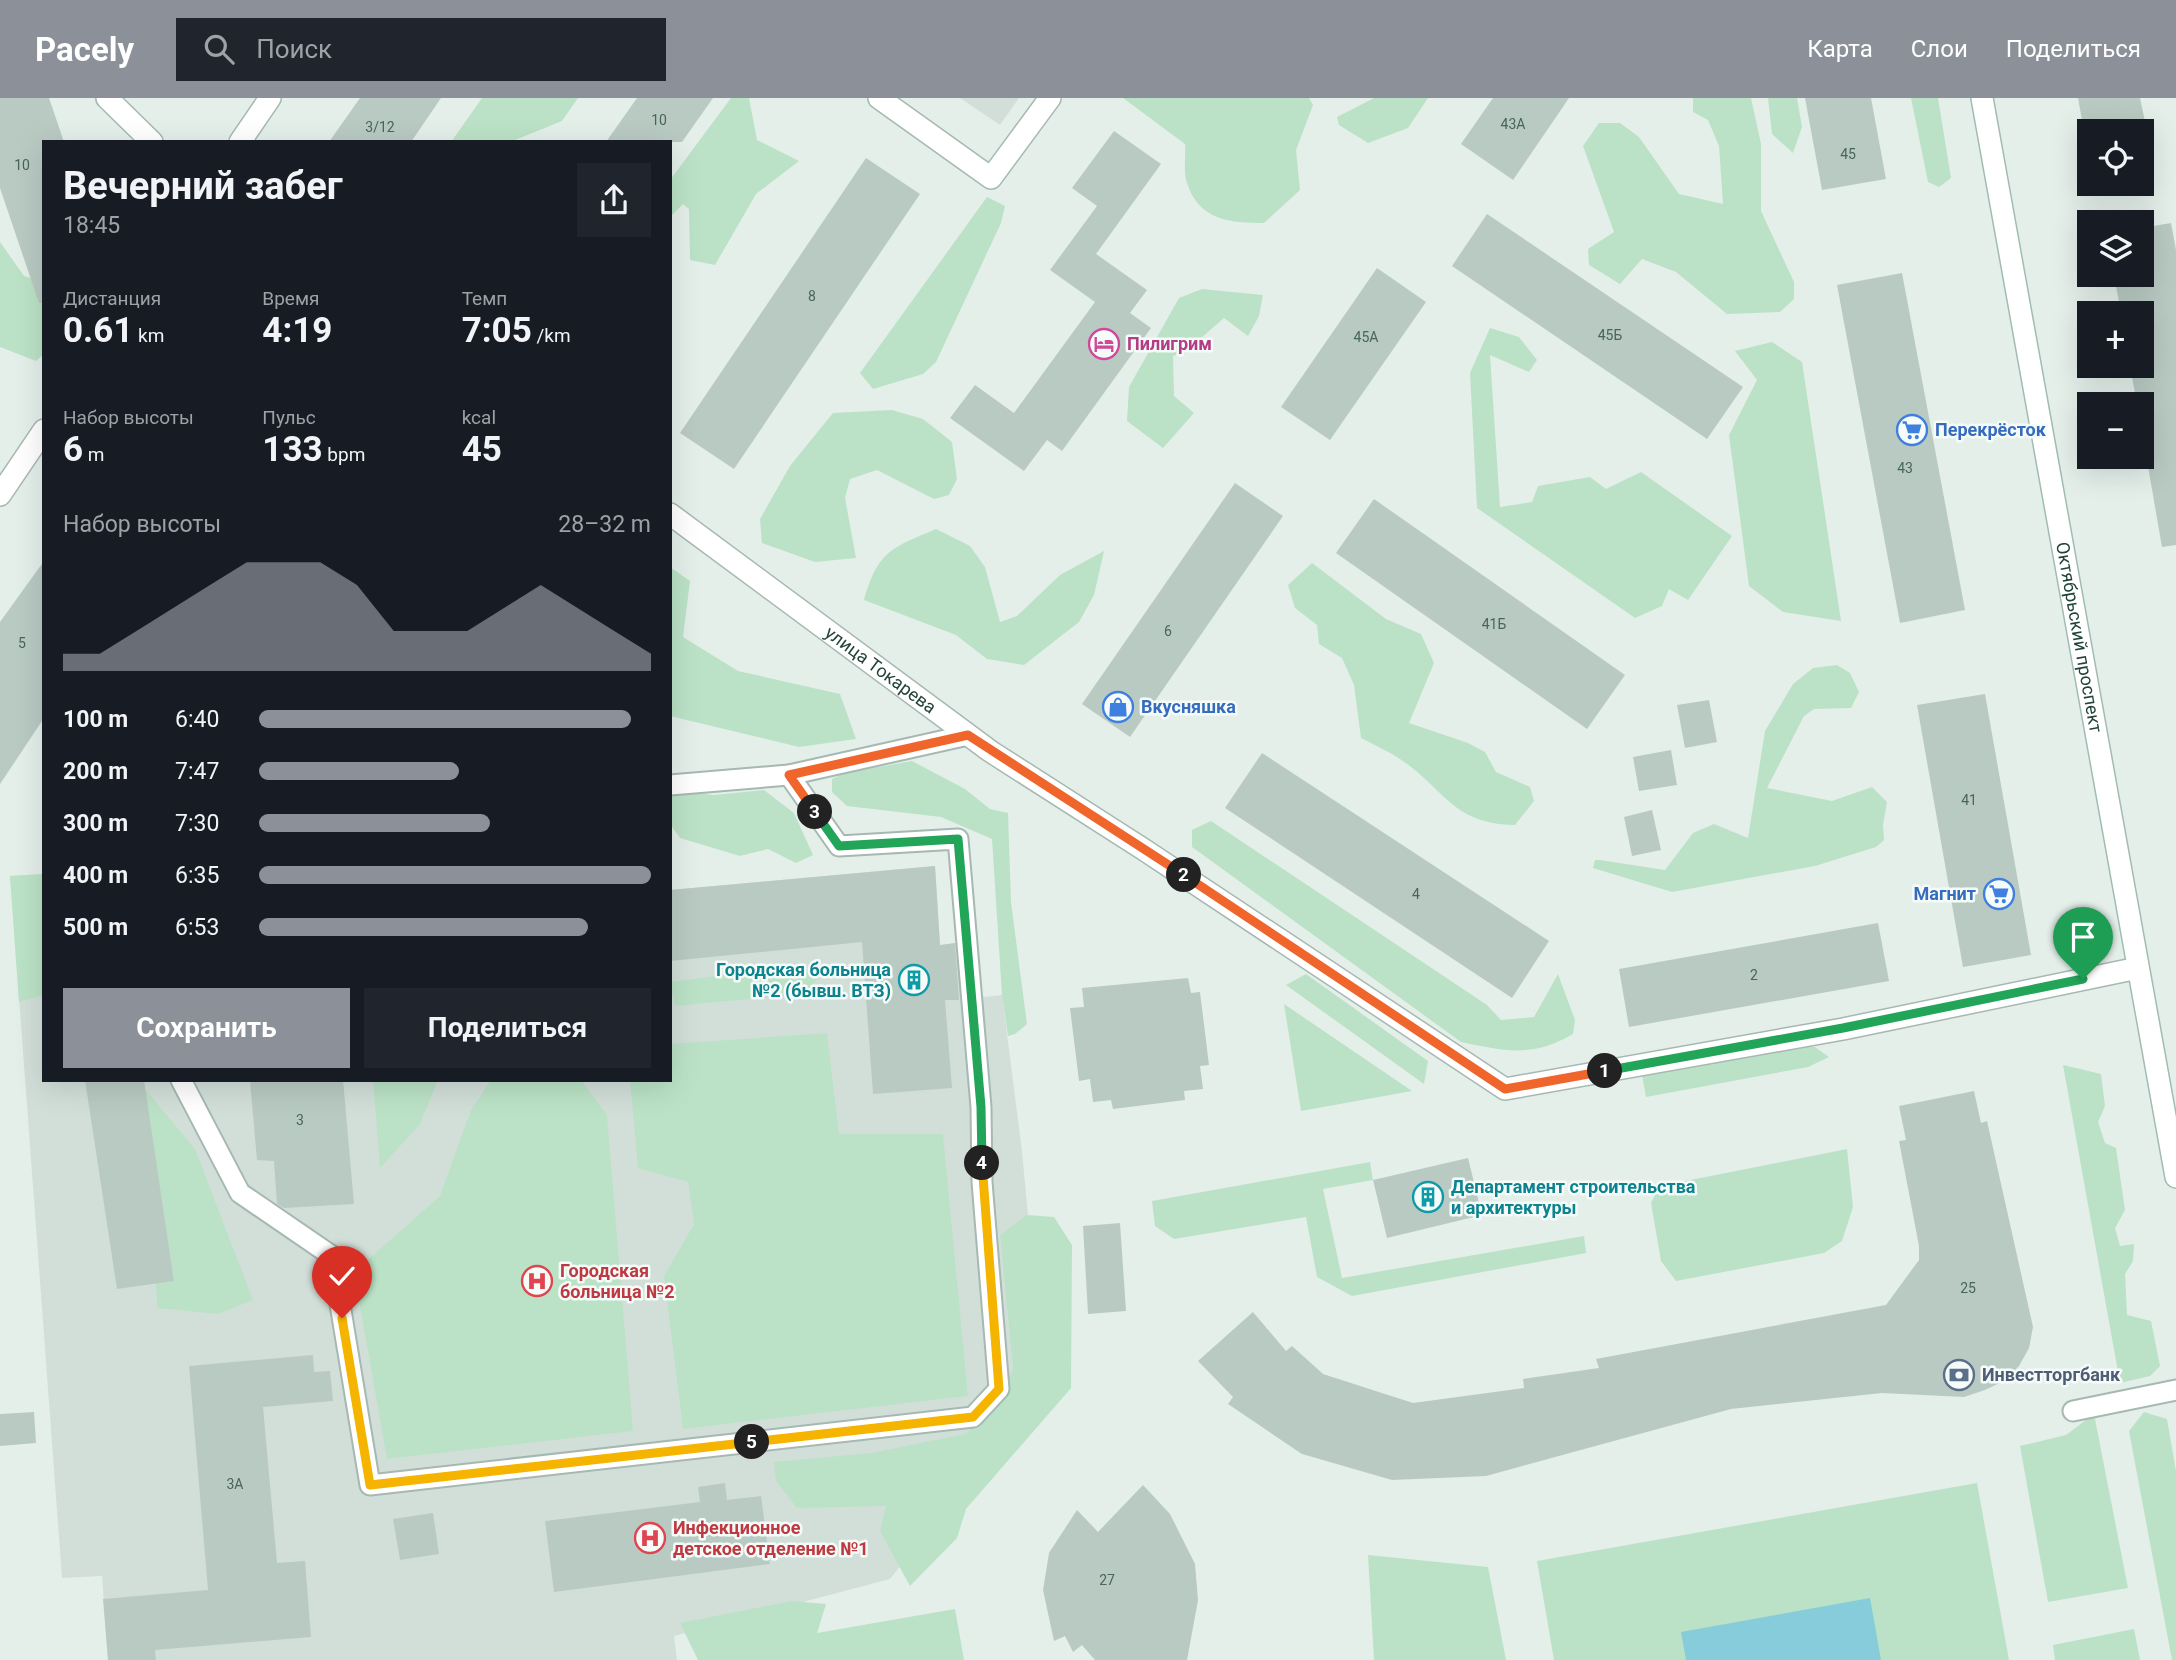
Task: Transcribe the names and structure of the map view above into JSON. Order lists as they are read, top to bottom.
{
  "streets": {
    "street": ["Октябрьский проспект", "улица Токарева"]
  },
  "crossings": [
    ["Октябрьский проспект", "улица Токарева"]
  ],
  "places": {
    "hotel": ["Пилигрим"],
    "supermarket": ["Перекрёсток", "Магнит"],
    "shop": ["Вкусняшка"],
    "building": ["Городская больница №2 (бывш. ВТЗ)", "Департамент строительства и архитектуры"],
    "hospital": ["Городская больница №2", "Инфекционное детское отделение №1"],
    "bank": ["Инвестторгбанк"]
  },
  "house_numbers": [
    "10",
    "43А",
    "3/12",
    "45",
    "10",
    "8",
    "45Б",
    "45А",
    "43",
    "41Б",
    "6",
    "5",
    "41",
    "4",
    "2",
    "3",
    "25",
    "3А",
    "27"
  ],
  "page": {
    "header": "Pacely",
    "search": "Поиск",
    "nav": ["Карта", "Слои", "Поделиться"],
    "map_buttons": ["+", "−"],
    "heading": ["Вечерний забег", "18:45"],
    "stats": [
      ["Дистанция", "0.61 km"],
      ["Время", "4:19"],
      ["Темп", "7:05 /km"],
      ["Набор высоты", "6 m"],
      ["Пульс", "133 bpm"],
      ["kcal", "45"]
    ],
    "chart": ["Набор высоты", "28–32 m"],
    "list": [
      {
        "name": "100 m",
        "note": "6:40"
      },
      {
        "name": "200 m",
        "note": "7:47"
      },
      {
        "name": "300 m",
        "note": "7:30"
      },
      {
        "name": "400 m",
        "note": "6:35"
      },
      {
        "name": "500 m",
        "note": "6:53"
      }
    ],
    "pins": [
      "3",
      "2",
      "1",
      "4",
      "5"
    ],
    "buttons": ["Сохранить", "Поделиться"]
  }
}
